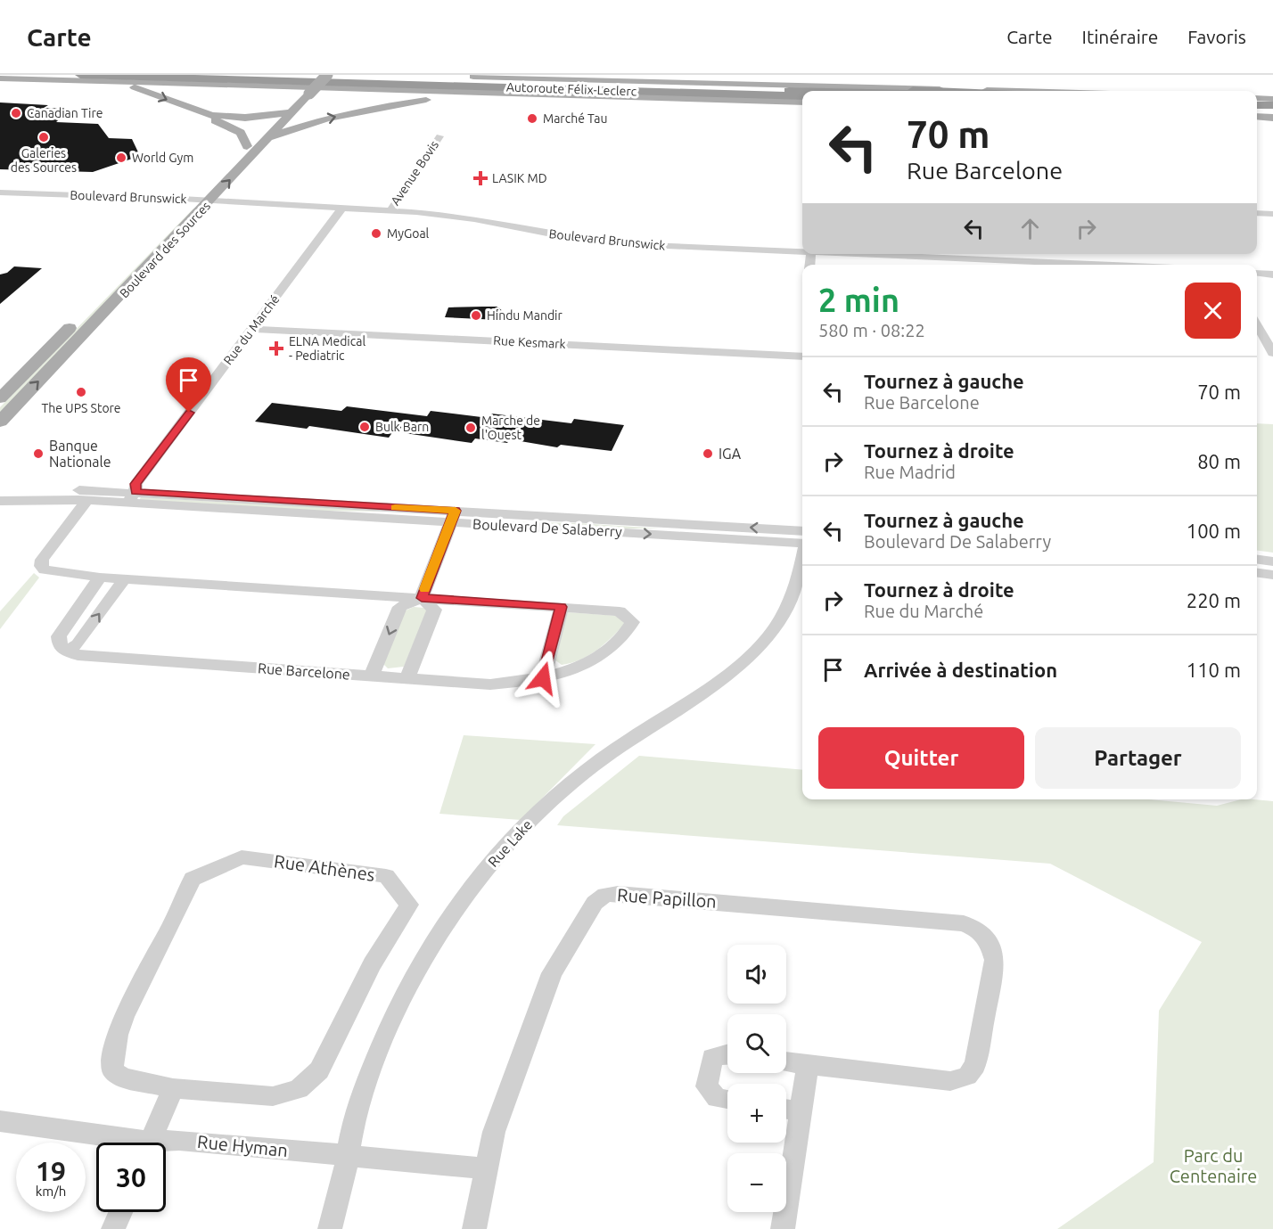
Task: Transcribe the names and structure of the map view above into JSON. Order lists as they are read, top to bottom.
{
  "streets": {
    "highway": ["Autoroute Félix-Leclerc"],
    "main road": ["Boulevard des Sources"],
    "street": [
      "Avenue Bovis",
      "Boulevard Brunswick",
      "Rue du Marché",
      "Rue Kesmark",
      "Boulevard De Salaberry",
      "Rue Barcelone",
      "Rue Lake",
      "Rue Athènes",
      "Rue Papillon",
      "Rue Hyman"
    ]
  },
  "crossings": [
    ["Avenue Bovis", "Boulevard Brunswick"],
    ["Boulevard Brunswick", "Boulevard des Sources"],
    ["Boulevard Brunswick", "Rue du Marché"],
    ["Rue du Marché", "Rue Kesmark"],
    ["Rue du Marché", "Boulevard De Salaberry"],
    ["Boulevard De Salaberry", "Rue Barcelone"],
    ["Rue Lake", "Rue Hyman"],
    ["Rue Papillon", "Rue Hyman"]
  ],
  "parks": ["Parc du Centenaire"],
  "places": {
    "other": [
      "Canadian Tire",
      "Marché Tau",
      "Galeries des Sources",
      "World Gym",
      "MyGoal",
      "Hindu Mandir",
      "The UPS Store",
      "Bulk Barn",
      "Marche de l'Ouest",
      "Banque Nationale",
      "IGA"
    ],
    "health": ["LASIK MD", "ELNA Medical - Pediatric"]
  },
  "page": {
    "header": "Carte",
    "nav": ["Carte", "Itinéraire", "Favoris"],
    "turn": ["70 m", "Rue Barcelone"],
    "heading": ["2 min", "580 m · 08:22"],
    "list": [
      {
        "name": "Tournez à gauche",
        "note": "Rue Barcelone",
        "value": "70 m"
      },
      {
        "name": "Tournez à droite",
        "note": "Rue Madrid",
        "value": "80 m"
      },
      {
        "name": "Tournez à gauche",
        "note": "Boulevard De Salaberry",
        "value": "100 m"
      },
      {
        "name": "Tournez à droite",
        "note": "Rue du Marché",
        "value": "220 m"
      },
      {
        "name": "Arrivée à destination",
        "value": "110 m"
      }
    ],
    "buttons": ["Quitter", "Partager"],
    "map_buttons": ["+", "−"],
    "speed": "19 km/h",
    "limit": "30"
  }
}
